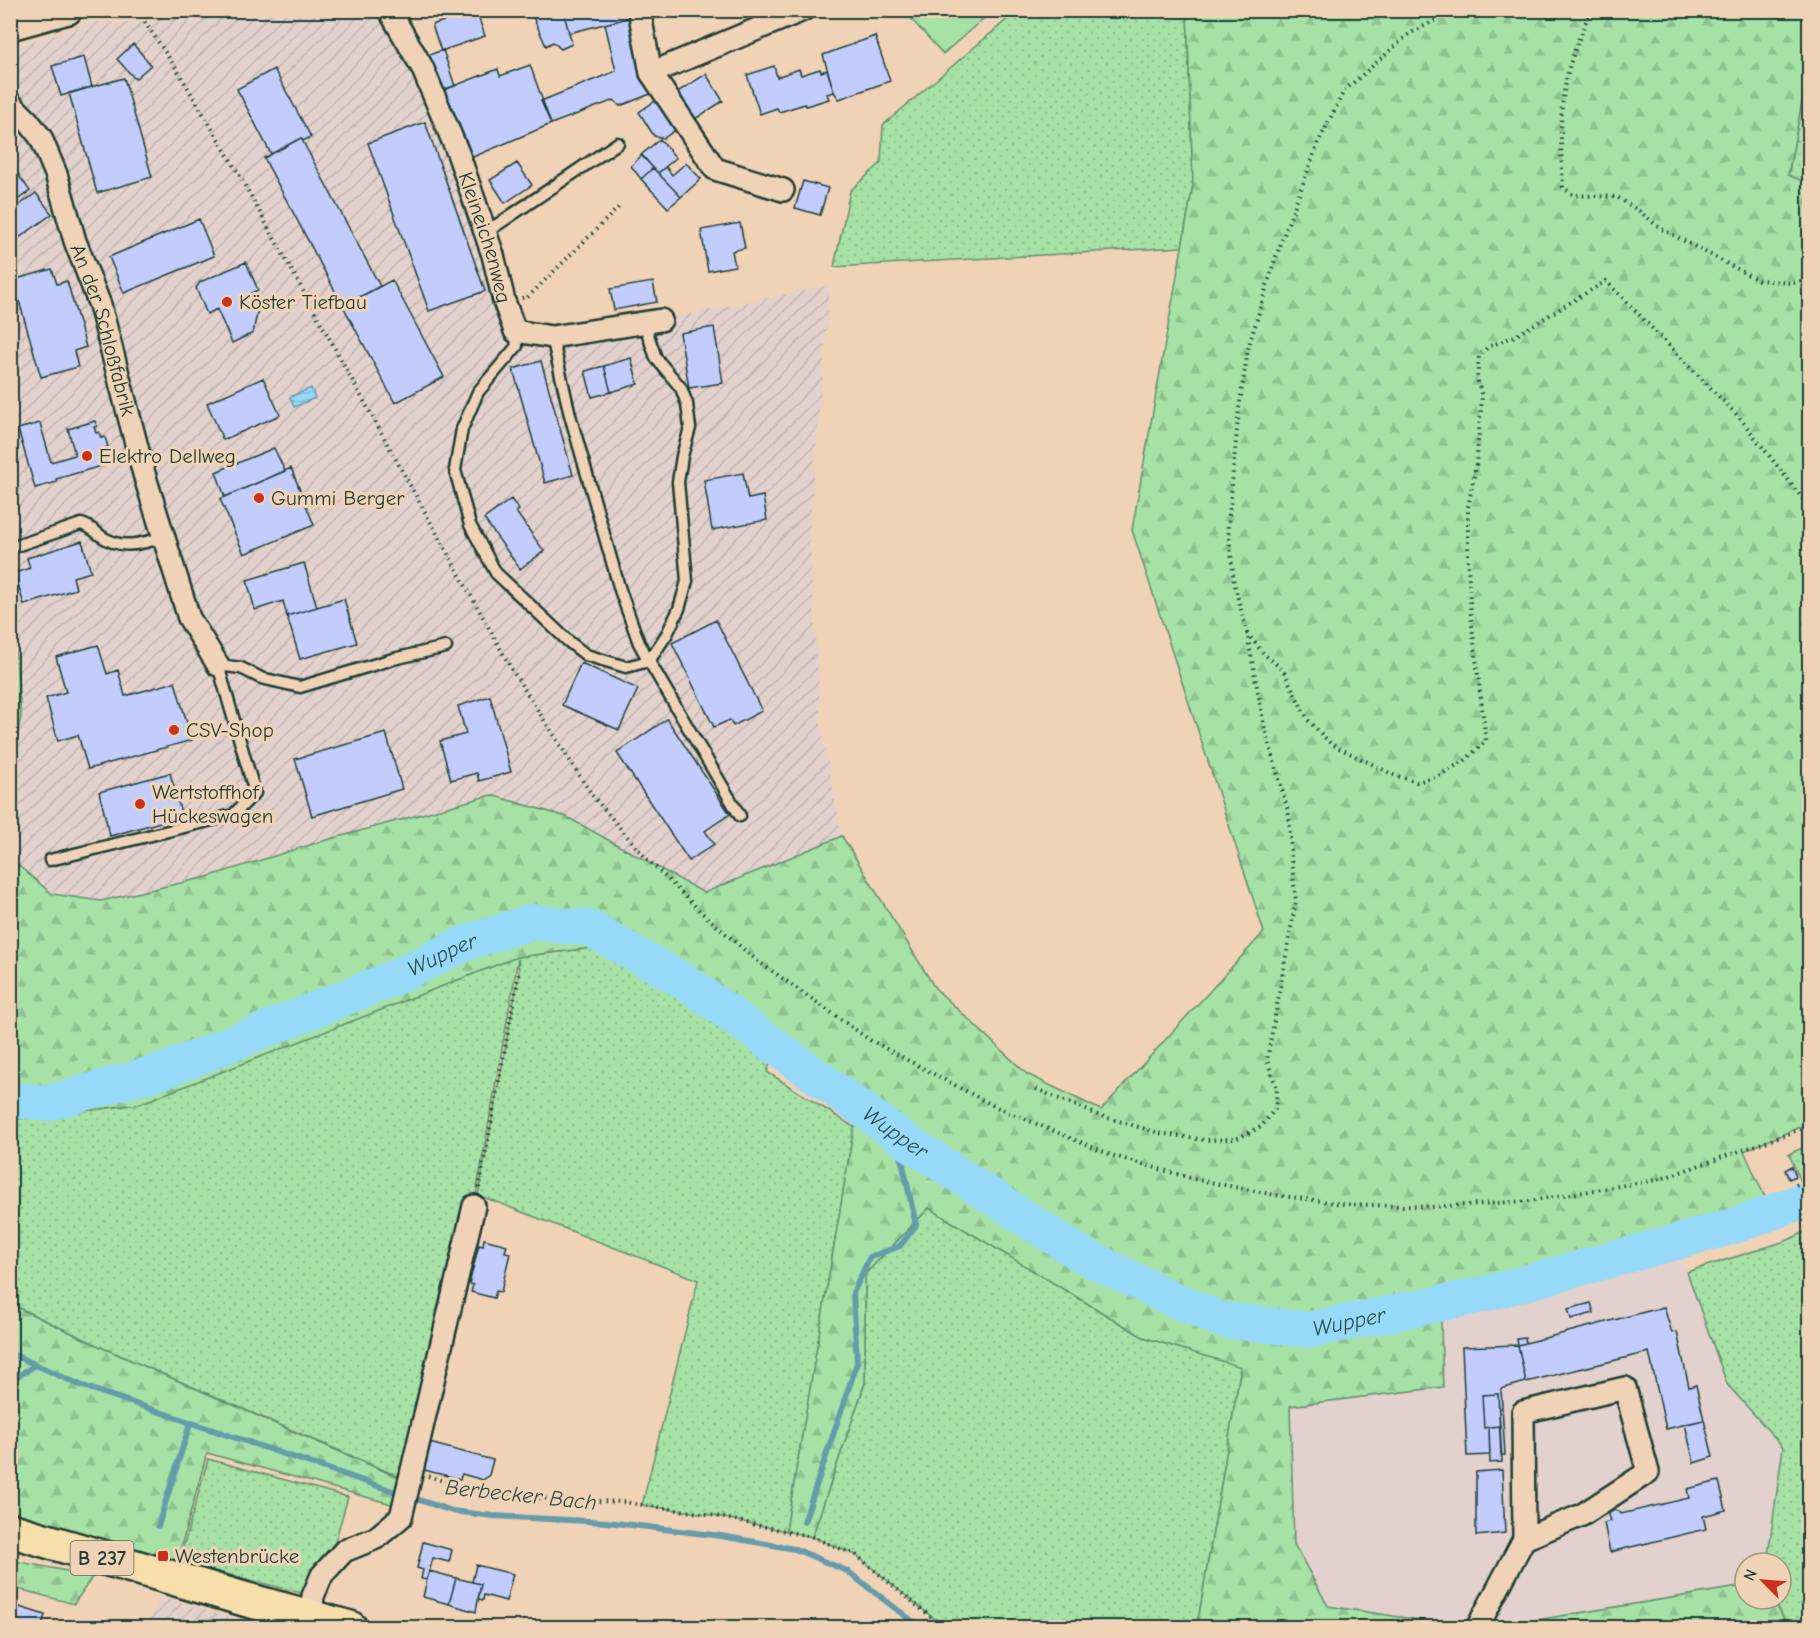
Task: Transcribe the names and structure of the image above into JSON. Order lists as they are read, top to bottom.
{
  "streets": {
    "main road": ["B 237"],
    "street": ["Kleineichenweg", "An der Schloßfabrik"]
  },
  "water": ["Wupper", "Berbecker Bach"],
  "places": {
    "other": [
      "Köster Tiefbau",
      "Elektro Dellweg",
      "Gummi Berger",
      "CSV-Shop",
      "Wertstoffhof Hückeswagen"
    ],
    "transit": ["Westenbrücke"]
  },
  "north": "top left"
}
